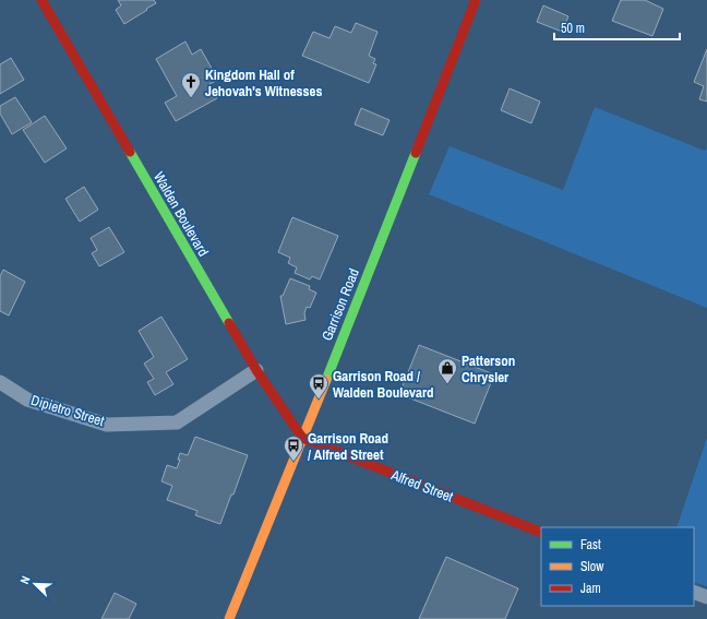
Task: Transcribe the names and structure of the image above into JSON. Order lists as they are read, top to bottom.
{
  "streets": {
    "street": [
      "Walden Boulevard",
      "Garrison Road",
      "Dipietro Street",
      "Alfred Street"
    ]
  },
  "crossings": [
    ["Walden Boulevard", "Garrison Road"],
    ["Walden Boulevard", "Dipietro Street"],
    ["Walden Boulevard", "Alfred Street"],
    ["Garrison Road", "Alfred Street"]
  ],
  "places": {
    "church": ["Kingdom Hall of Jehovah's Witnesses"],
    "shop": ["Patterson Chrysler"],
    "bus stop": ["Garrison Road / Walden Boulevard", "Garrison Road / Alfred Street"]
  },
  "legend": ["Fast", "Slow", "Jam"],
  "scale_bar": "50 m",
  "north": "top left"
}
